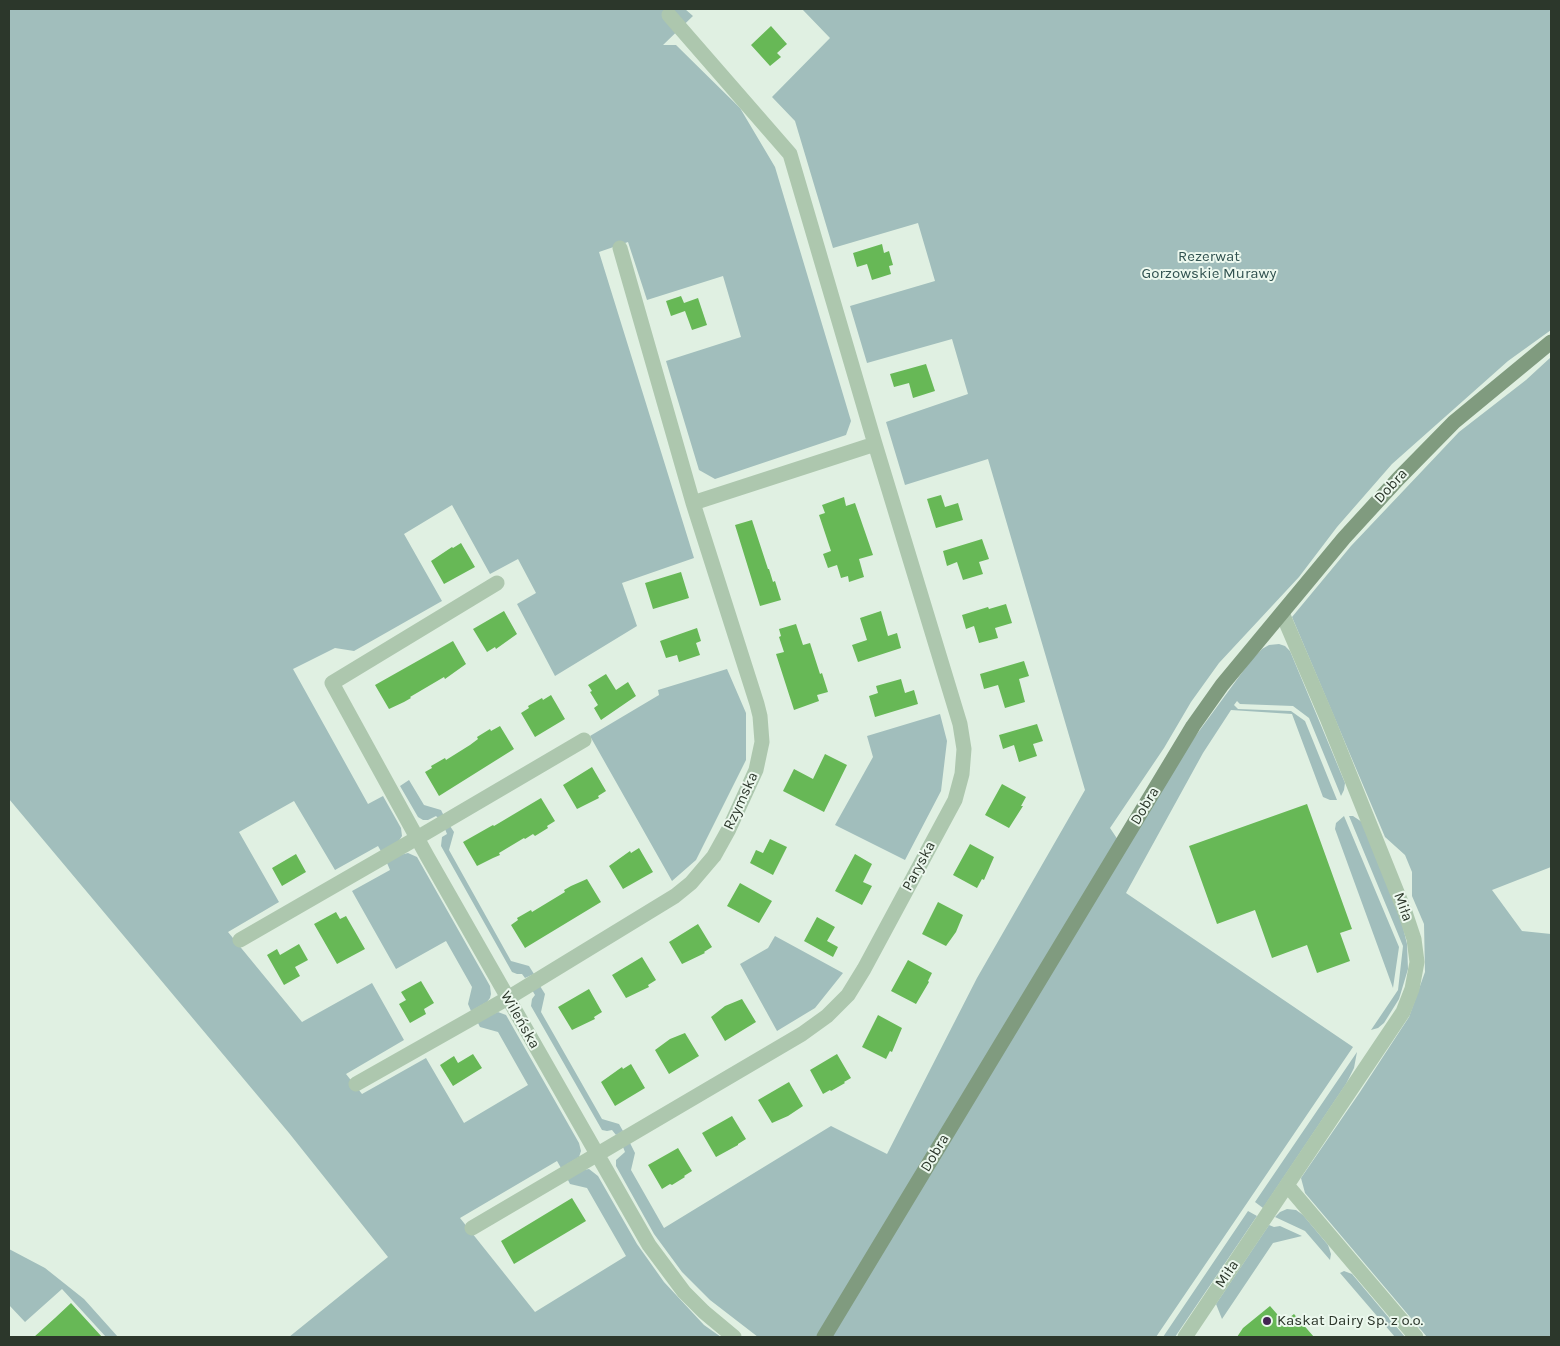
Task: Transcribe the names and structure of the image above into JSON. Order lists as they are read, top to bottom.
{
  "streets": {
    "street": [
      "Dobra",
      "Rzymska",
      "Paryska",
      "Miła",
      "Wileńska"
    ]
  },
  "crossings": [
    ["Dobra", "Miła"],
    ["Rzymska", "Wileńska"],
    ["Paryska", "Wileńska"]
  ],
  "parks": ["Rezerwat Gorzowskie Murawy"],
  "places": ["Kaskat Dairy Sp. z o.o."]
}
